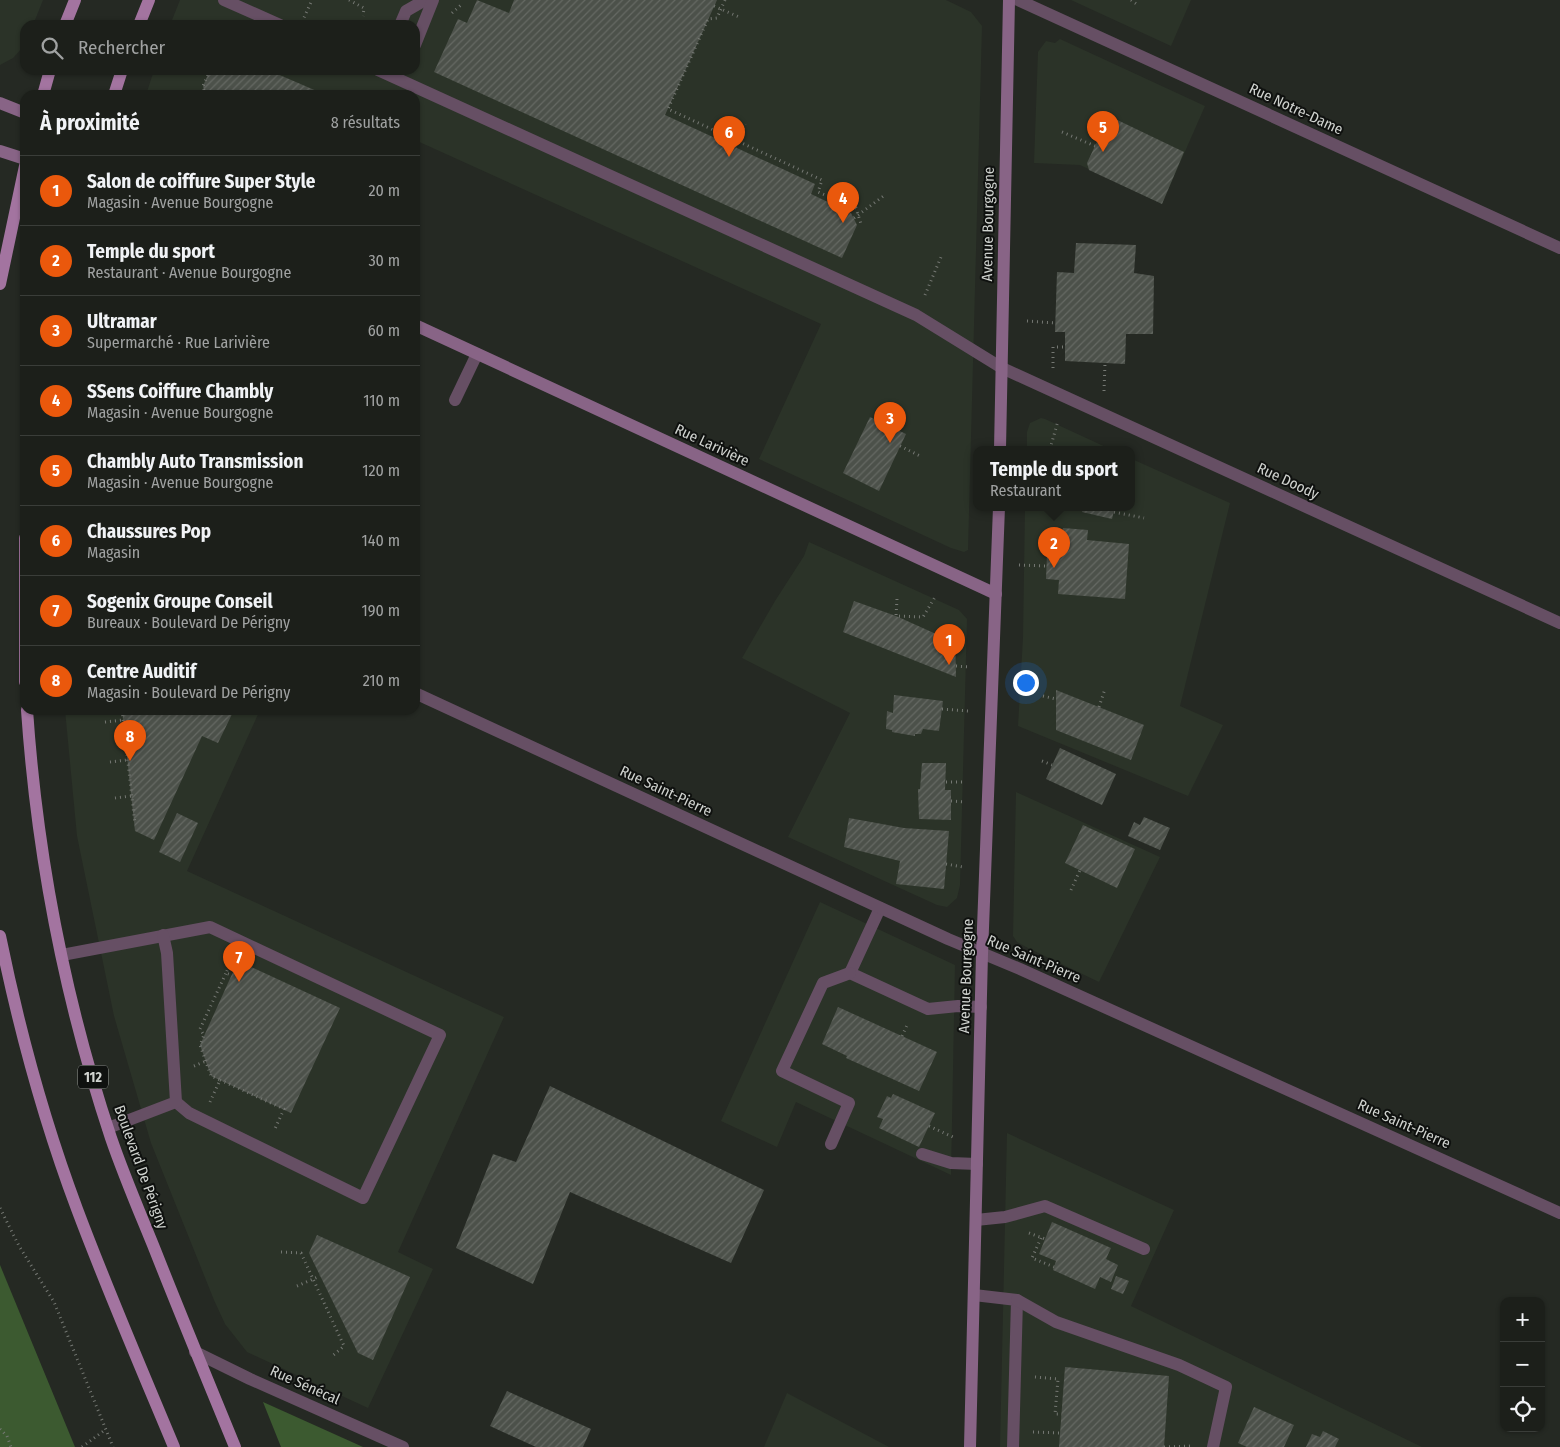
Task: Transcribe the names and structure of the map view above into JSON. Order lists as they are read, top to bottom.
{
  "streets": {
    "main road": ["112", "Boulevard De Périgny"],
    "street": [
      "Rue Notre-Dame",
      "Avenue Bourgogne",
      "Rue Larivière",
      "Rue Doody",
      "Rue Saint-Pierre",
      "Rue Sénécal"
    ]
  },
  "crossings": [
    ["Avenue Bourgogne", "Rue Larivière"],
    ["Avenue Bourgogne", "Rue Doody"],
    ["Avenue Bourgogne", "Rue Saint-Pierre"],
    ["Boulevard De Périgny", "Rue Sénécal"]
  ],
  "page": {
    "search": "Rechercher",
    "heading": ["À proximité", "8 résultats"],
    "pins": [
      "5",
      "6",
      "4",
      "3",
      "2",
      "1",
      "8",
      "7"
    ],
    "list": [
      {
        "mark": "1",
        "name": "Salon de coiffure Super Style",
        "note": "Magasin · Avenue Bourgogne",
        "value": "20 m"
      },
      {
        "mark": "2",
        "name": "Temple du sport",
        "note": "Restaurant · Avenue Bourgogne",
        "value": "30 m"
      },
      {
        "mark": "3",
        "name": "Ultramar",
        "note": "Supermarché · Rue Larivière",
        "value": "60 m"
      },
      {
        "mark": "4",
        "name": "SSens Coiffure Chambly",
        "note": "Magasin · Avenue Bourgogne",
        "value": "110 m"
      },
      {
        "mark": "5",
        "name": "Chambly Auto Transmission",
        "note": "Magasin · Avenue Bourgogne",
        "value": "120 m"
      },
      {
        "mark": "6",
        "name": "Chaussures Pop",
        "note": "Magasin",
        "value": "140 m"
      },
      {
        "mark": "7",
        "name": "Sogenix Groupe Conseil",
        "note": "Bureaux · Boulevard De Périgny",
        "value": "190 m"
      },
      {
        "mark": "8",
        "name": "Centre Auditif",
        "note": "Magasin · Boulevard De Périgny",
        "value": "210 m"
      }
    ],
    "popup": ["Temple du sport", "Restaurant"],
    "map_buttons": ["+", "−"]
  }
}
